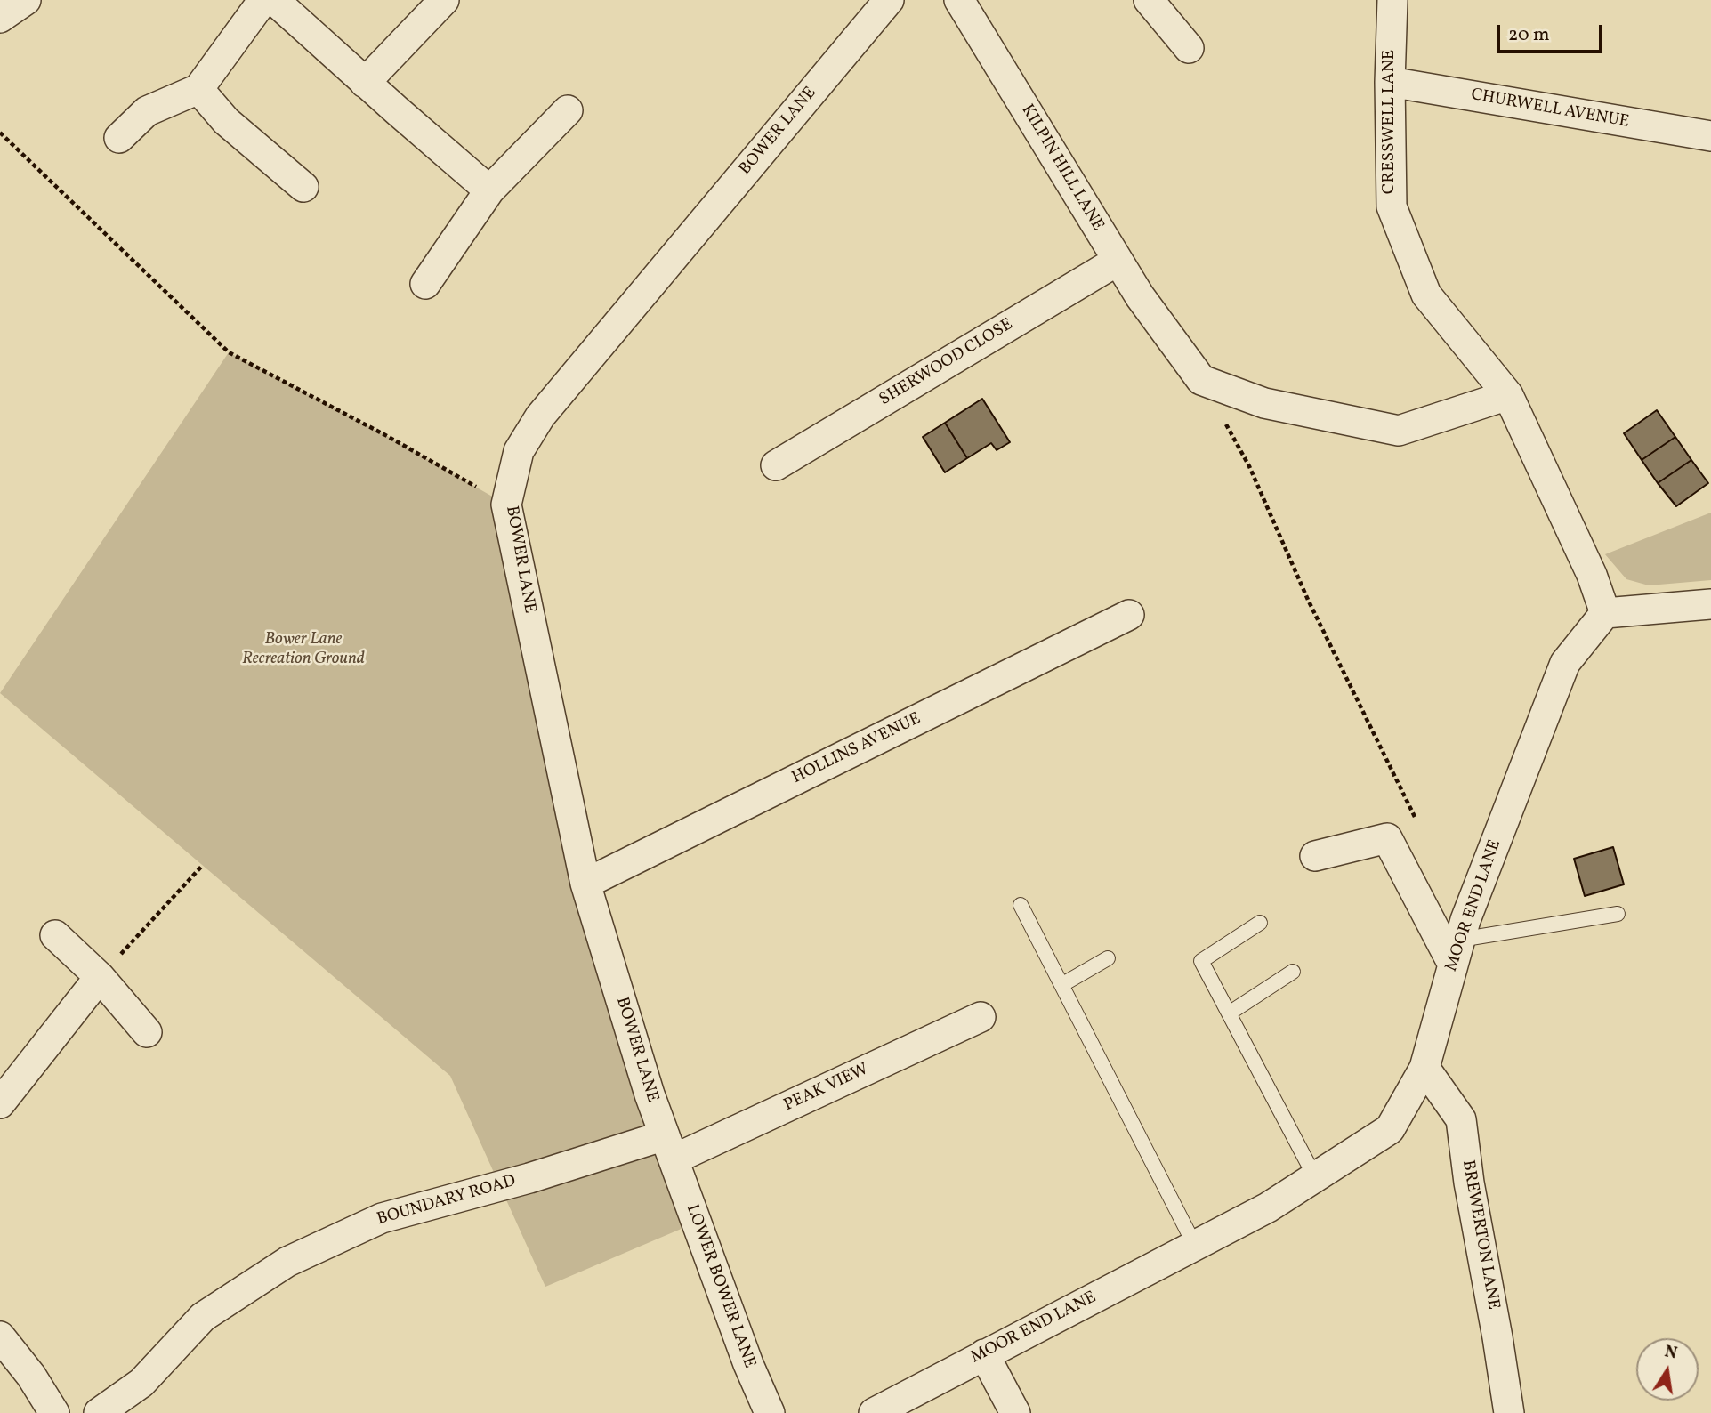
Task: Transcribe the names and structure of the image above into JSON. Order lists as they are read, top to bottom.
{
  "streets": {
    "street": [
      "CHURWELL AVENUE",
      "CRESSWELL LANE",
      "BOWER LANE",
      "KILPIN HILL LANE",
      "SHERWOOD CLOSE",
      "HOLLINS AVENUE",
      "MOOR END LANE",
      "PEAK VIEW",
      "BOUNDARY ROAD",
      "BREWERTON LANE",
      "LOWER BOWER LANE"
    ]
  },
  "crossings": [
    ["CHURWELL AVENUE", "CRESSWELL LANE"],
    ["CRESSWELL LANE", "MOOR END LANE"],
    ["BOWER LANE", "HOLLINS AVENUE"],
    ["BOWER LANE", "PEAK VIEW"],
    ["BOWER LANE", "BOUNDARY ROAD"],
    ["BOWER LANE", "LOWER BOWER LANE"],
    ["KILPIN HILL LANE", "SHERWOOD CLOSE"],
    ["MOOR END LANE", "BREWERTON LANE"],
    ["PEAK VIEW", "BOUNDARY ROAD"],
    ["PEAK VIEW", "LOWER BOWER LANE"],
    ["BOUNDARY ROAD", "LOWER BOWER LANE"]
  ],
  "parks": ["Bower Lane Recreation Ground"],
  "scale_bar": "20 m",
  "north": "top"
}
